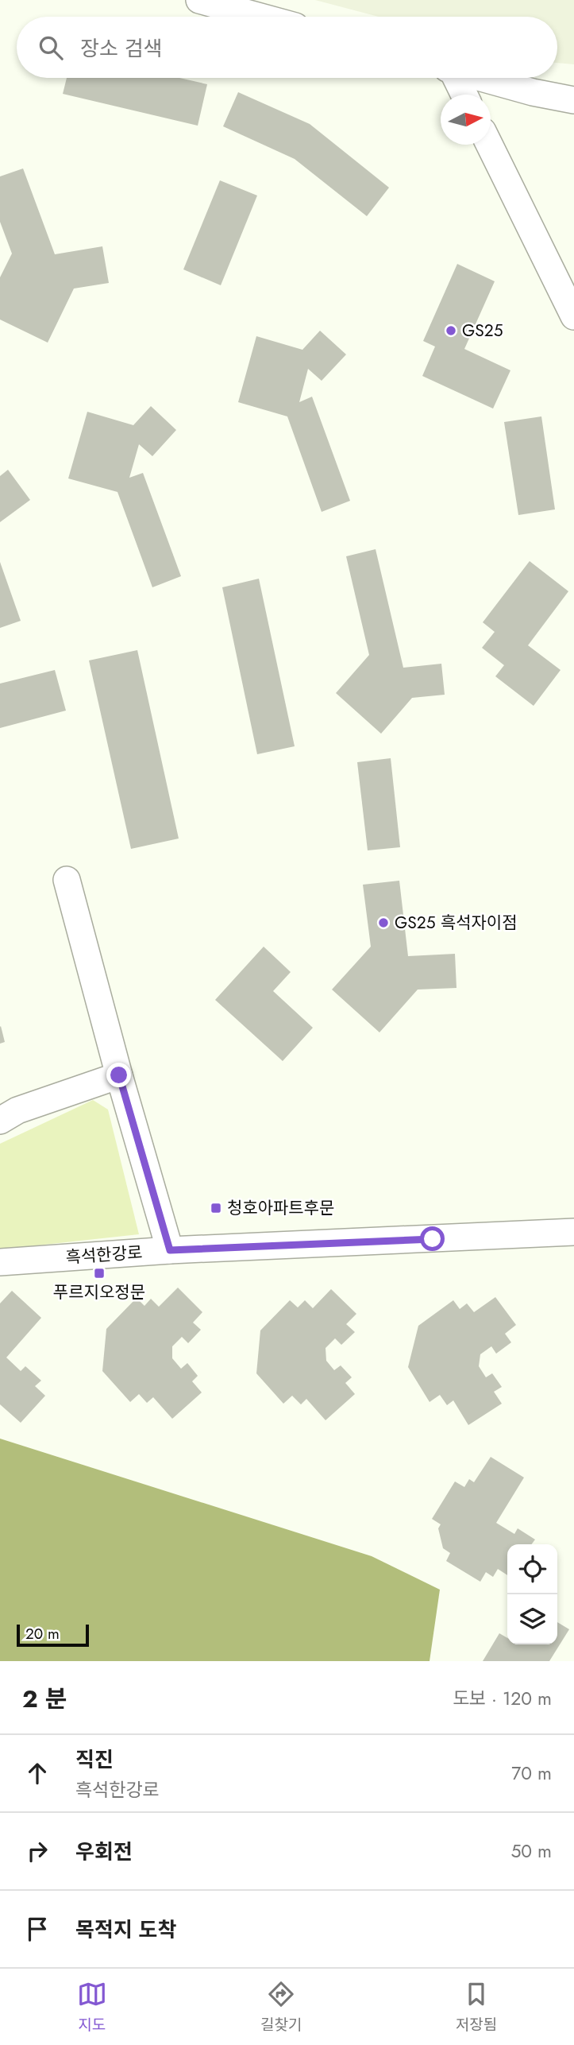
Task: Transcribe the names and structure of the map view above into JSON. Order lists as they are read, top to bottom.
{
  "streets": {
    "street": ["흑석한강로"]
  },
  "places": {
    "other": ["GS25", "GS25 흑석자이점"],
    "transit": ["청호아파트후문", "푸르지오정문"]
  },
  "scale_bar": "20 m",
  "north": "right",
  "page": {
    "search": "장소 검색",
    "scale": "20 m",
    "heading": ["2 분", "도보 · 120 m"],
    "list": [
      ["직진", "흑석한강로", "70 m"],
      ["우회전", "50 m"],
      "목적지 도착"
    ],
    "nav": ["지도", "길찾기", "저장됨"]
  }
}
